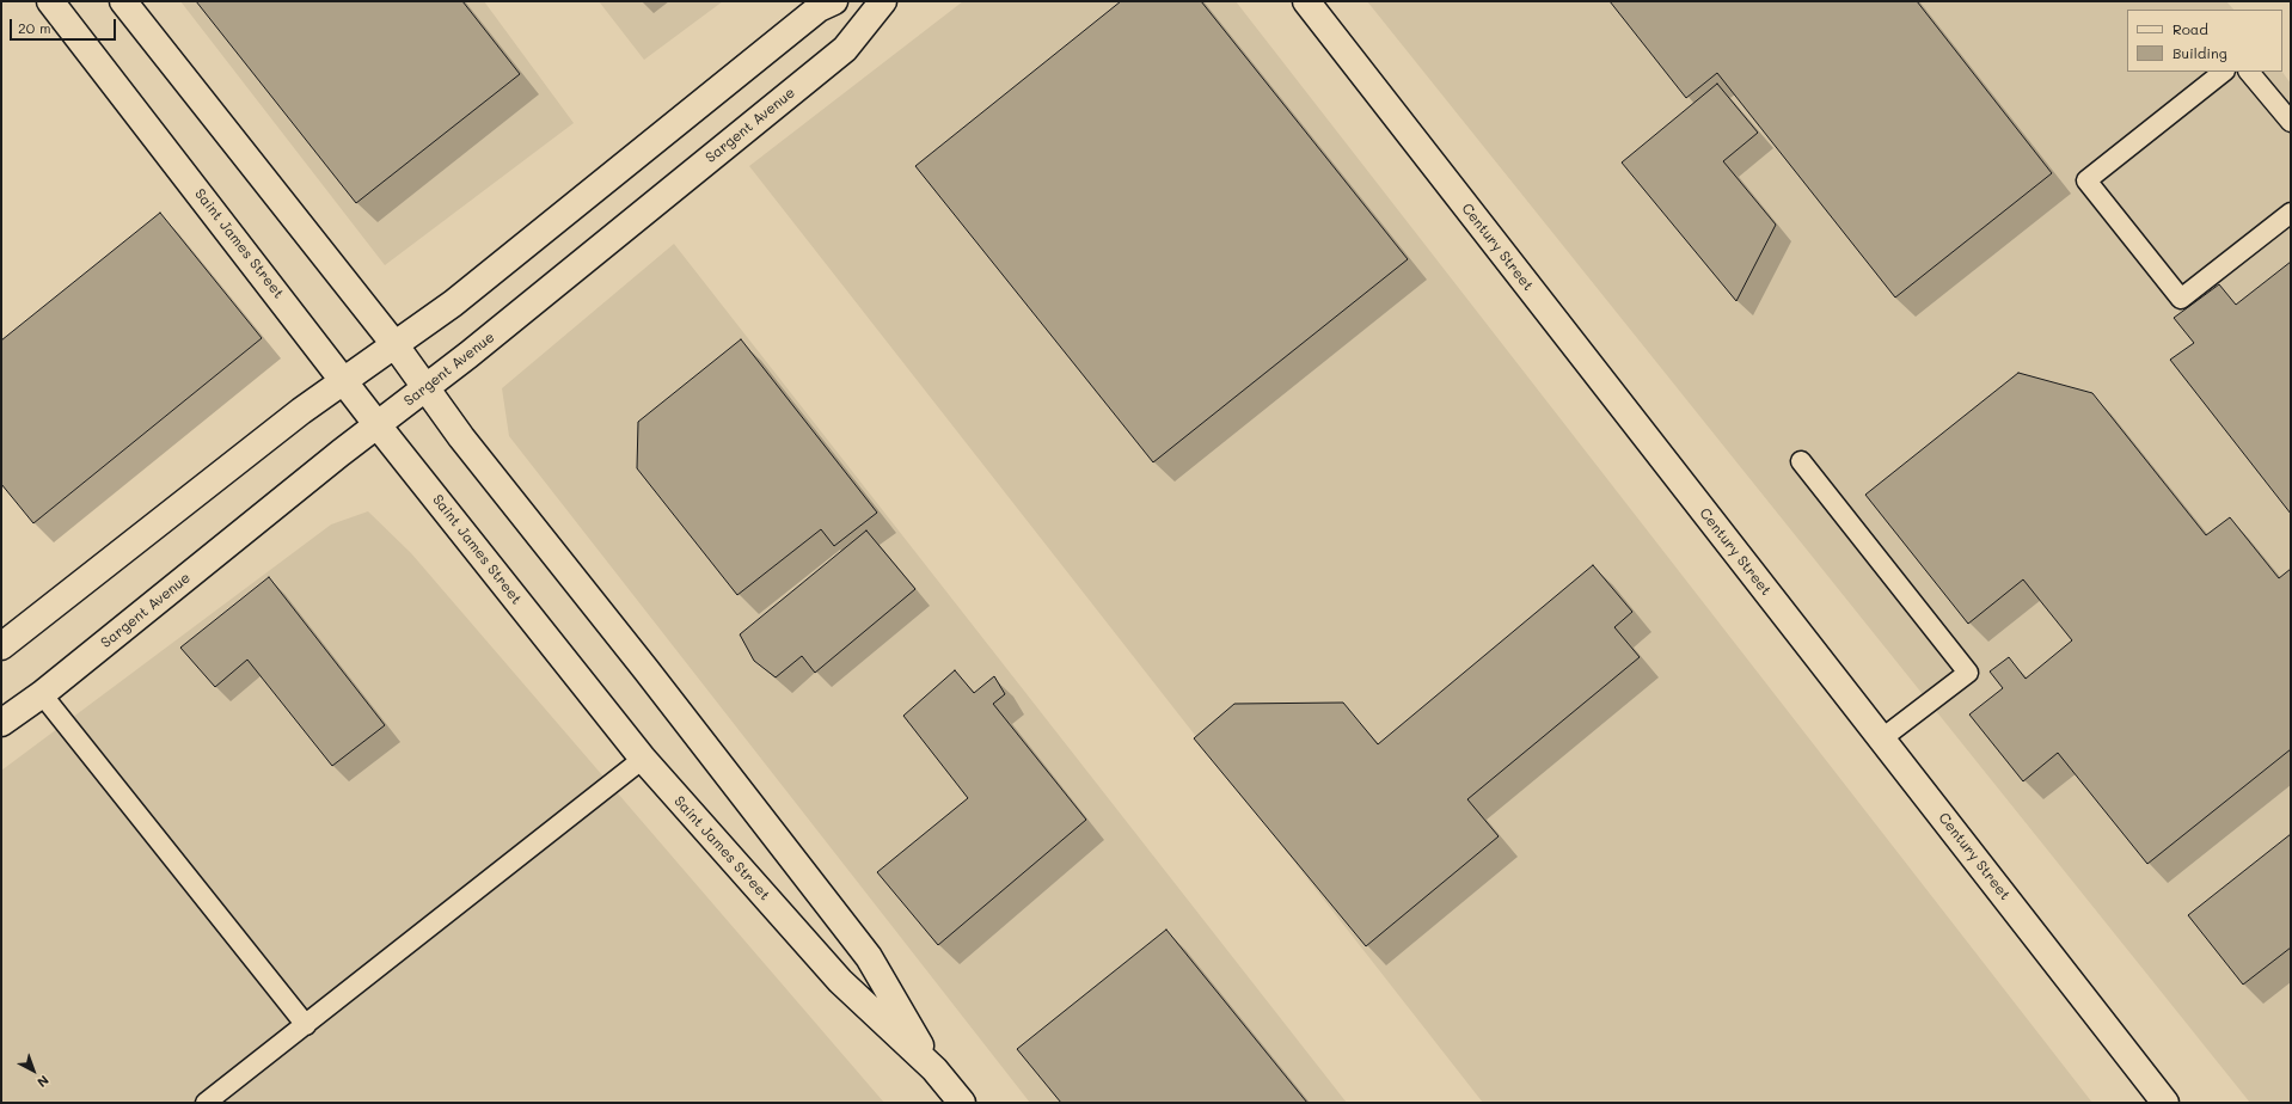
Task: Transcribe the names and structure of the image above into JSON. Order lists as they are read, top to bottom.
{
  "streets": {
    "main road": ["Sargent Avenue", "Saint James Street", "Century Street"]
  },
  "crossings": [
    ["Sargent Avenue", "Saint James Street"]
  ],
  "legend": ["Road", "Building"],
  "scale_bar": "20 m",
  "north": "bottom right"
}
